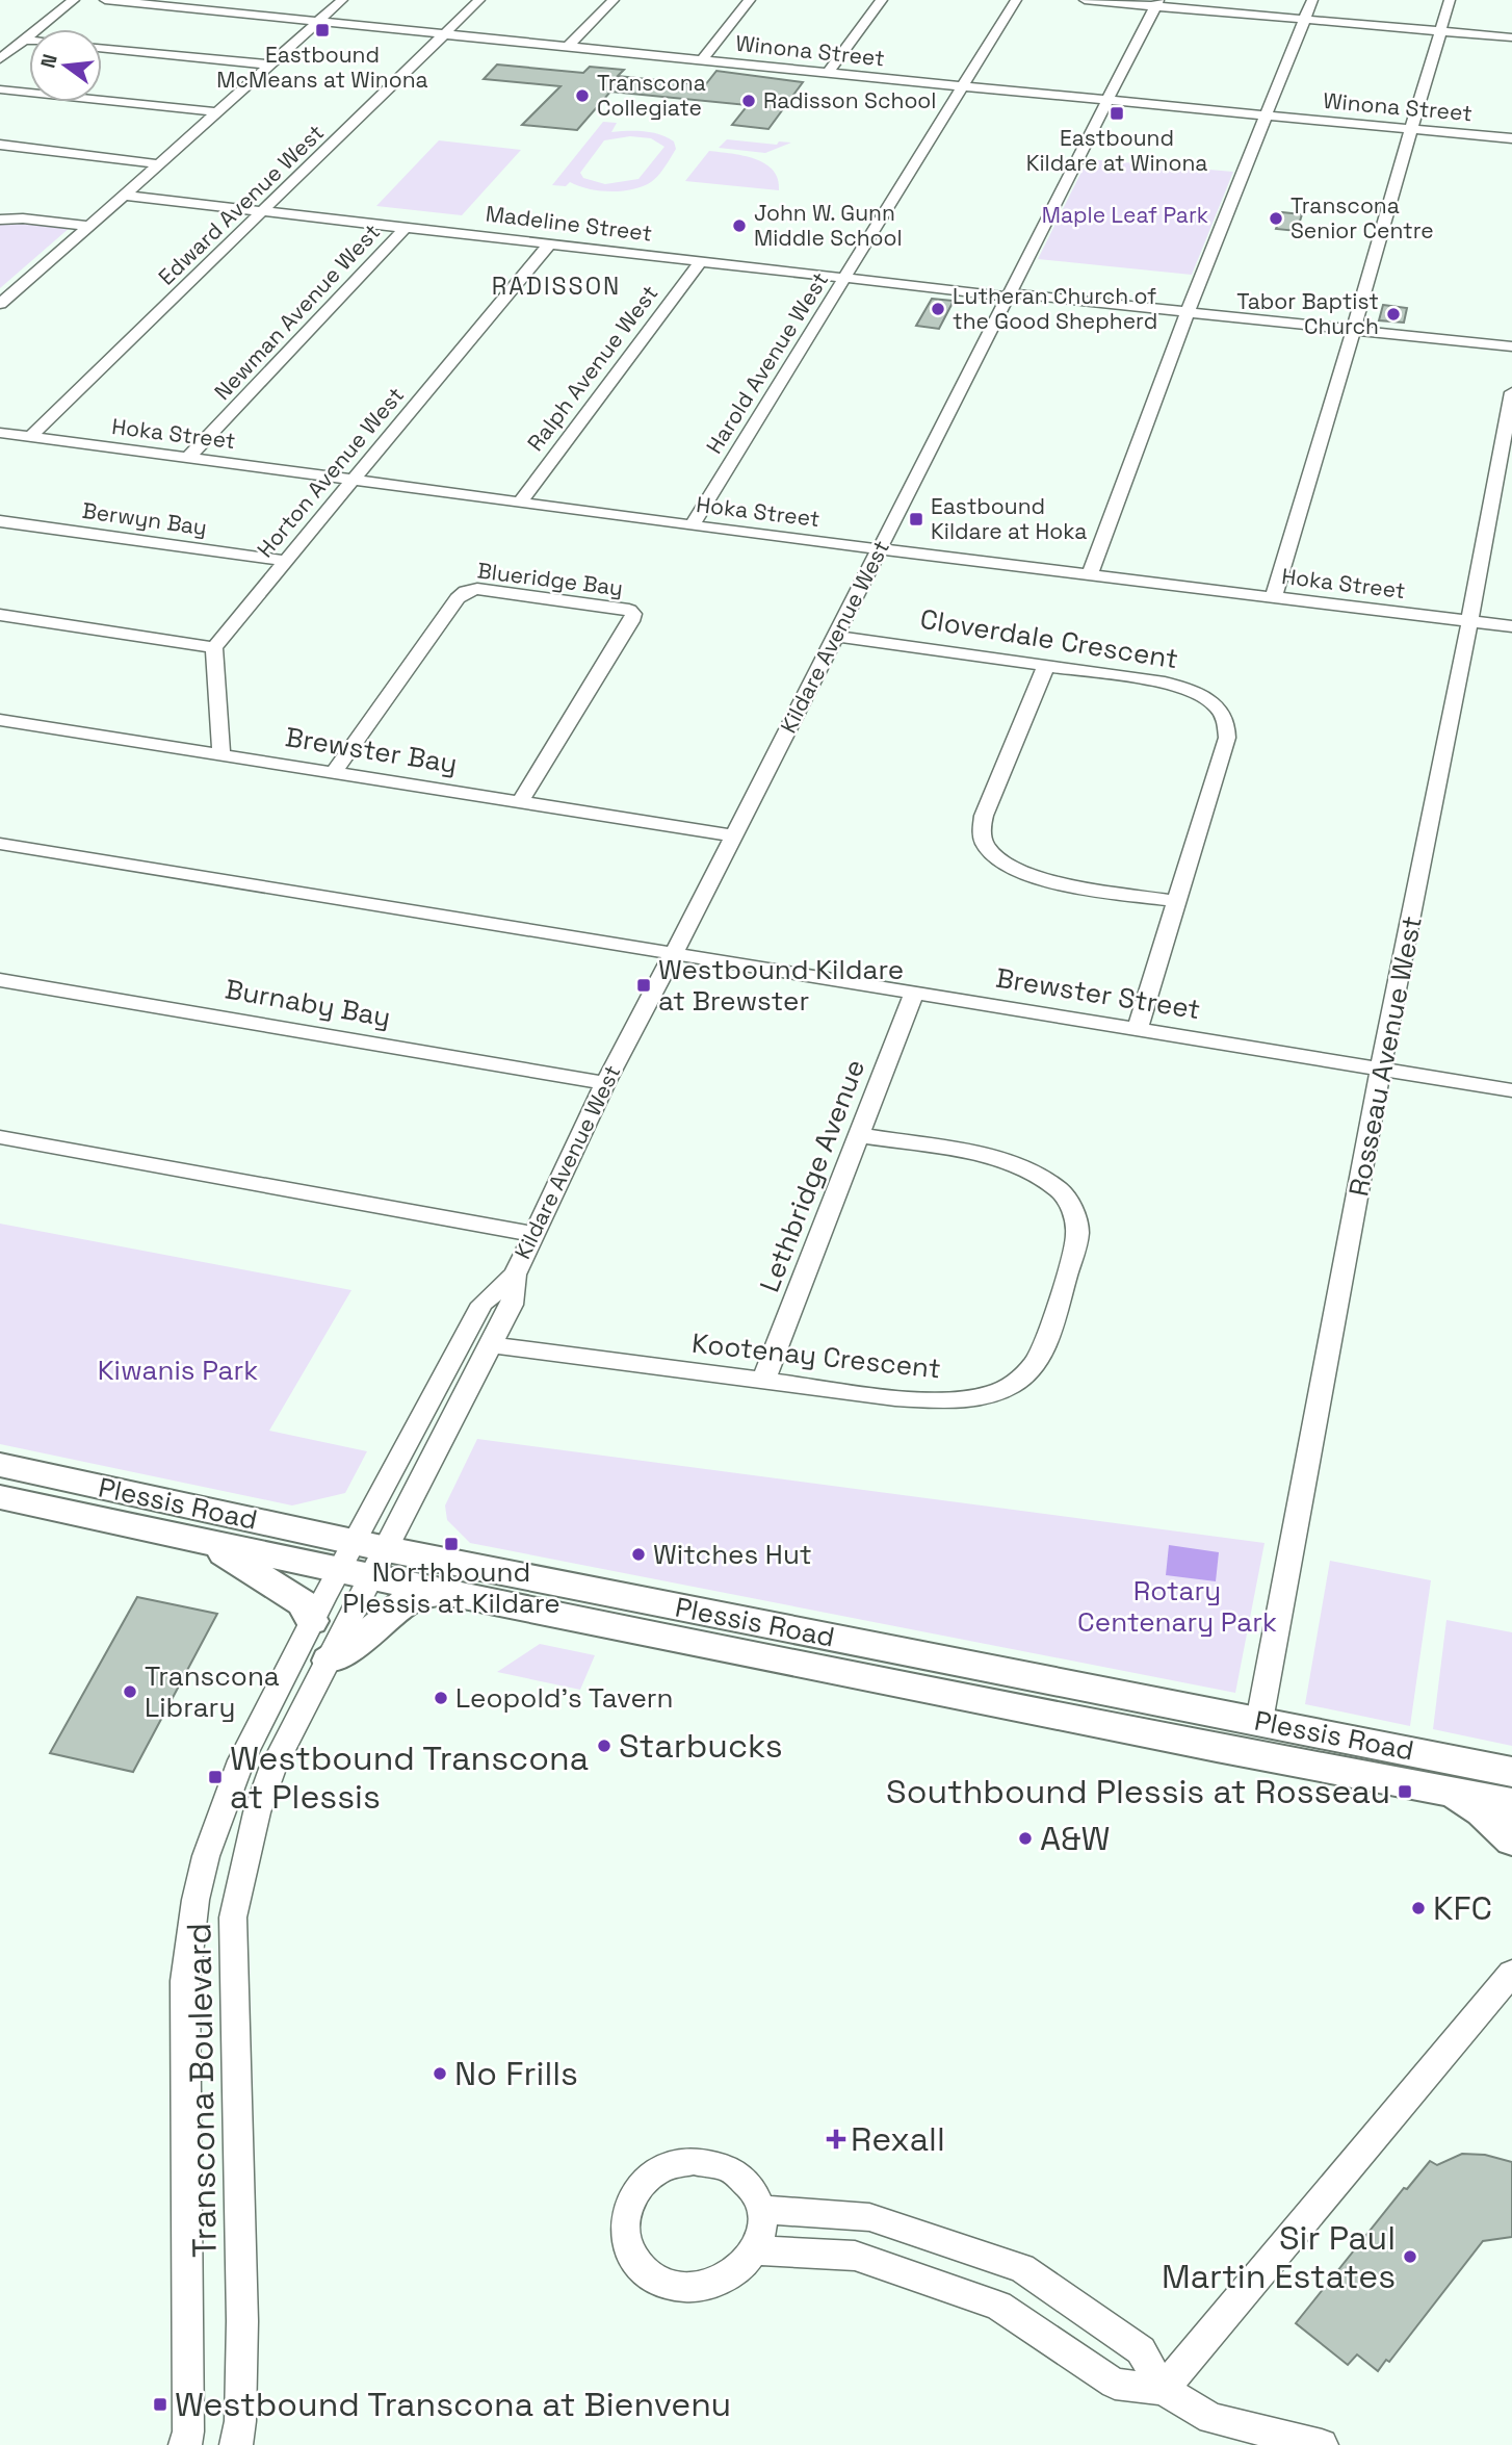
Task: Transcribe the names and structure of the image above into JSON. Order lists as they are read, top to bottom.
{
  "streets": {
    "main road": ["Plessis Road"],
    "street": [
      "Winona Street",
      "Edward Avenue West",
      "Madeline Street",
      "Newman Avenue West",
      "Harold Avenue West",
      "Ralph Avenue West",
      "Hoka Street",
      "Horton Avenue West",
      "Berwyn Bay",
      "Blueridge Bay",
      "Kildare Avenue West",
      "Cloverdale Crescent",
      "Brewster Bay",
      "Brewster Street",
      "Burnaby Bay",
      "Rosseau Avenue West",
      "Lethbridge Avenue",
      "Kootenay Crescent",
      "Transcona Boulevard"
    ]
  },
  "crossings": [
    ["Winona Street", "Edward Avenue West"],
    ["Winona Street", "Harold Avenue West"],
    ["Winona Street", "Kildare Avenue West"],
    ["Edward Avenue West", "Madeline Street"],
    ["Edward Avenue West", "Hoka Street"],
    ["Madeline Street", "Newman Avenue West"],
    ["Madeline Street", "Harold Avenue West"],
    ["Madeline Street", "Ralph Avenue West"],
    ["Madeline Street", "Horton Avenue West"],
    ["Madeline Street", "Kildare Avenue West"],
    ["Newman Avenue West", "Hoka Street"],
    ["Harold Avenue West", "Hoka Street"],
    ["Ralph Avenue West", "Hoka Street"],
    ["Hoka Street", "Horton Avenue West"],
    ["Hoka Street", "Kildare Avenue West"],
    ["Hoka Street", "Rosseau Avenue West"],
    ["Horton Avenue West", "Berwyn Bay"],
    ["Blueridge Bay", "Brewster Bay"],
    ["Kildare Avenue West", "Cloverdale Crescent"],
    ["Kildare Avenue West", "Brewster Bay"],
    ["Kildare Avenue West", "Brewster Street"],
    ["Kildare Avenue West", "Burnaby Bay"],
    ["Kildare Avenue West", "Kootenay Crescent"],
    ["Kildare Avenue West", "Plessis Road"],
    ["Kildare Avenue West", "Transcona Boulevard"],
    ["Cloverdale Crescent", "Brewster Street"],
    ["Brewster Street", "Rosseau Avenue West"],
    ["Brewster Street", "Lethbridge Avenue"],
    ["Rosseau Avenue West", "Plessis Road"],
    ["Lethbridge Avenue", "Kootenay Crescent"],
    ["Plessis Road", "Transcona Boulevard"]
  ],
  "districts": ["RADISSON"],
  "parks": ["Maple Leaf Park", "Kiwanis Park", "Rotary Centenary Park"],
  "places": {
    "transit": [
      "Eastbound McMeans at Winona",
      "Eastbound Kildare at Winona",
      "Eastbound Kildare at Hoka",
      "Westbound Kildare at Brewster",
      "Northbound Plessis at Kildare",
      "Westbound Transcona at Plessis",
      "Southbound Plessis at Rosseau",
      "Westbound Transcona at Bienvenu"
    ],
    "other": [
      "Transcona Collegiate",
      "Radisson School",
      "Transcona Senior Centre",
      "John W. Gunn Middle School",
      "Lutheran Church of the Good Shepherd",
      "Tabor Baptist Church",
      "Witches Hut",
      "Transcona Library",
      "Leopold's Tavern",
      "Starbucks",
      "A&W",
      "KFC",
      "No Frills",
      "Sir Paul Martin Estates"
    ],
    "health": ["Rexall"]
  },
  "north": "left"
}
